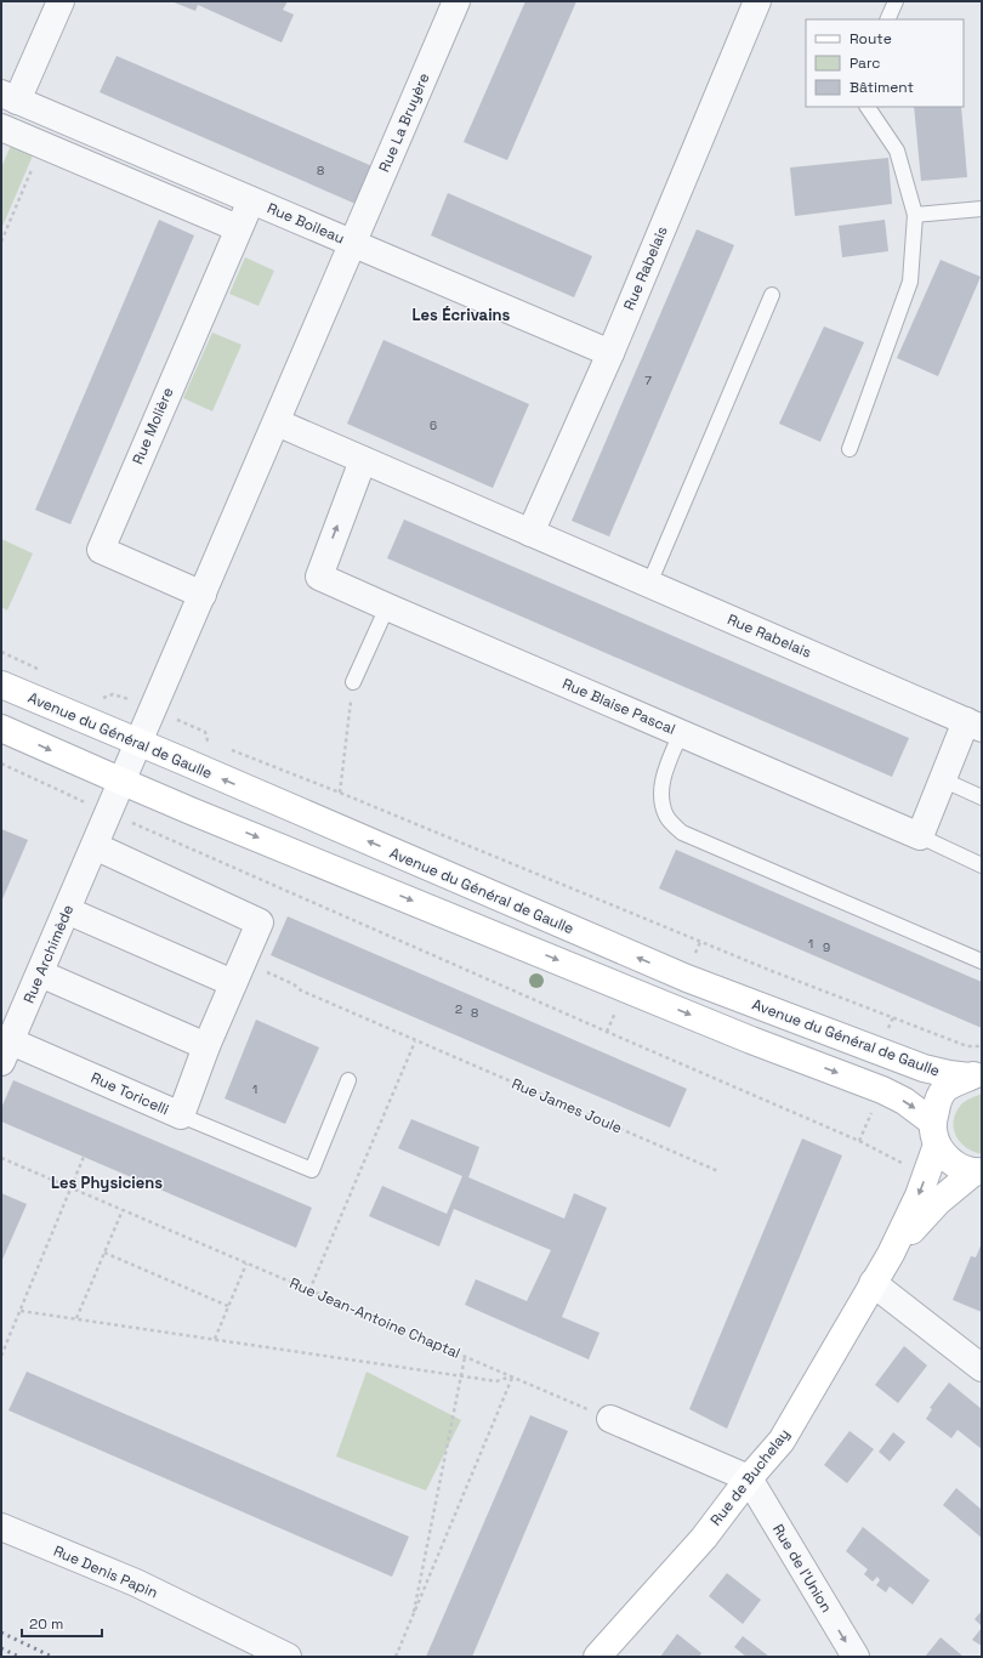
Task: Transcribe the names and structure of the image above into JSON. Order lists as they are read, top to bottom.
{
  "streets": {
    "main road": ["Avenue du Général de Gaulle", "Rue de Buchelay"],
    "street": [
      "Rue La Bruyère",
      "Rue Boileau",
      "Rue Rabelais",
      "Rue Molière",
      "Rue Blaise Pascal",
      "Rue Archimède",
      "Rue Toricelli",
      "Rue de l'Union",
      "Rue Denis Papin"
    ],
    "path": ["Rue James Joule", "Rue Jean-Antoine Chaptal"]
  },
  "crossings": [
    ["Rue La Bruyère", "Rue Boileau"],
    ["Rue Boileau", "Rue Rabelais"],
    ["Rue Boileau", "Rue Molière"],
    ["Rue Rabelais", "Rue Blaise Pascal"],
    ["Avenue du Général de Gaulle", "Rue de Buchelay"],
    ["Rue Archimède", "Rue Toricelli"],
    ["Rue Toricelli", "Rue James Joule"],
    ["Rue de Buchelay", "Rue de l'Union"]
  ],
  "one_way": ["Rue de l'Union"],
  "districts": ["Les Écrivains", "Les Physiciens"],
  "house_numbers": [
    "8",
    "7",
    "6",
    "1",
    "9",
    "2",
    "8",
    "1"
  ],
  "legend": ["Route", "Parc", "Bâtiment"],
  "scale_bar": "20 m"
}
